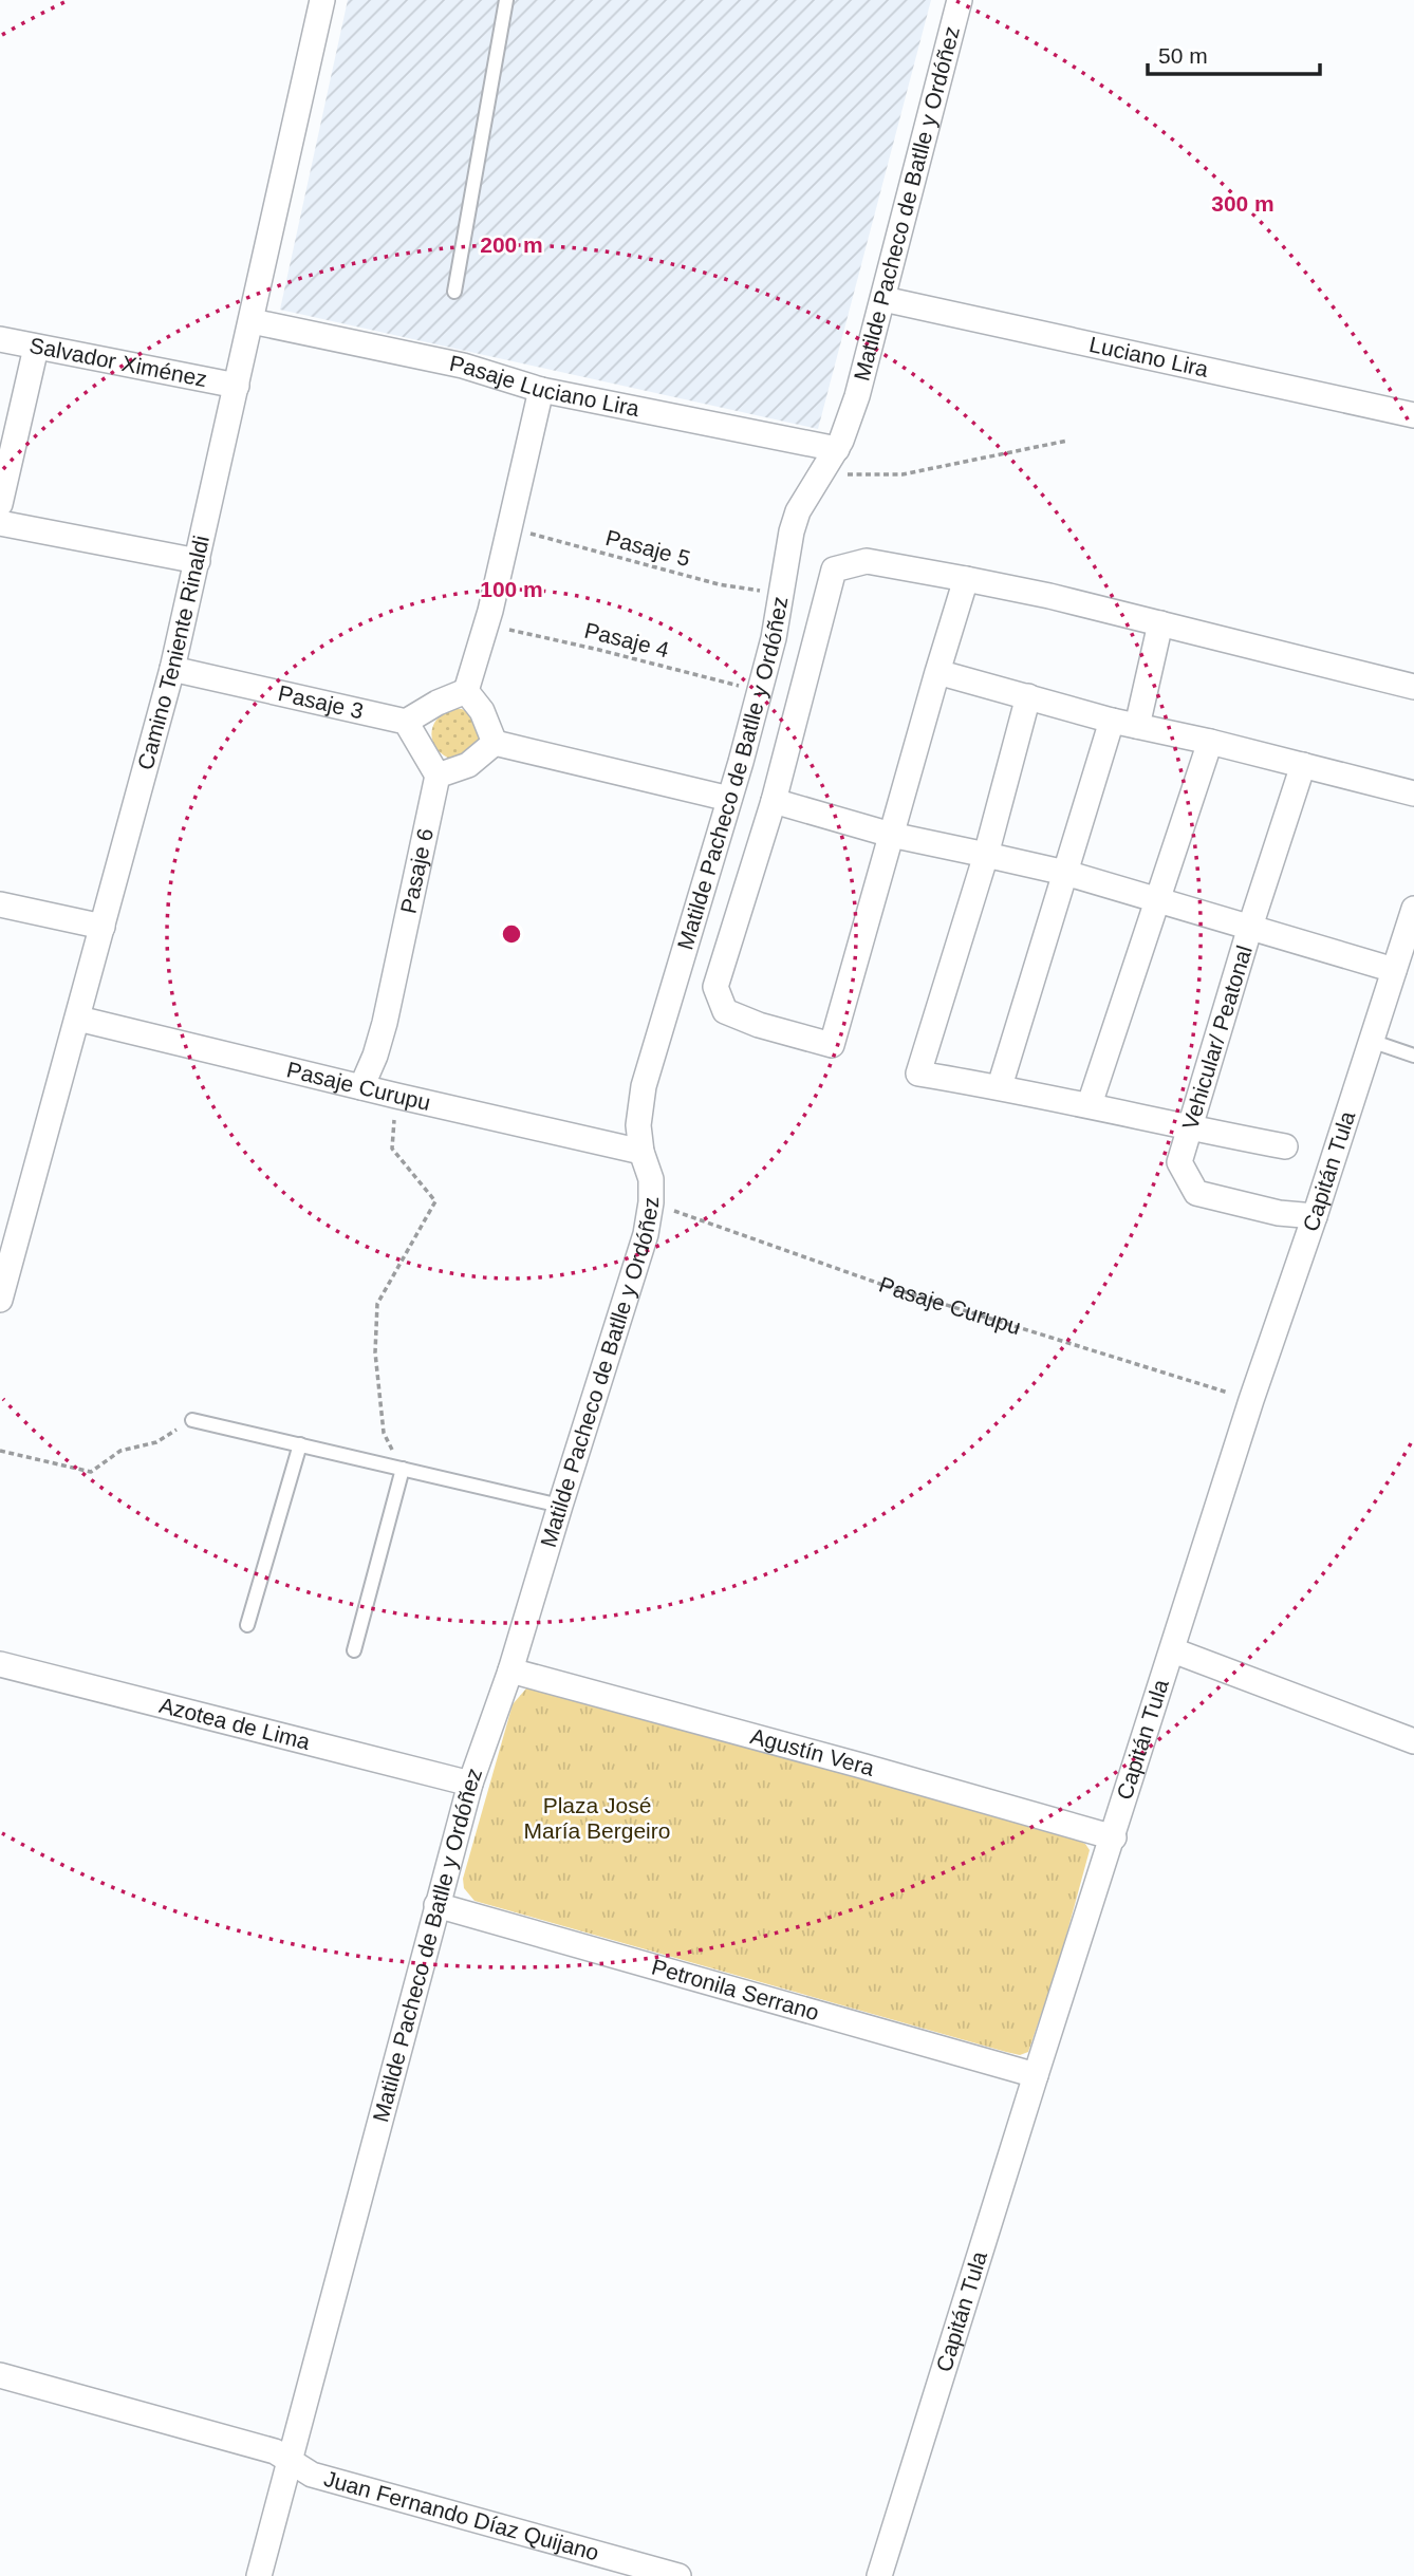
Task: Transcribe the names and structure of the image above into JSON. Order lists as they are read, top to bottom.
{
  "streets": {
    "street": [
      "Matilde Pacheco de Batlle y Ordóñez",
      "Luciano Lira",
      "Salvador Ximénez",
      "Pasaje Luciano Lira",
      "Camino Teniente Rinaldi",
      "Pasaje 3",
      "Pasaje 6",
      "Vehicular/ Peatonal",
      "Pasaje Curupu",
      "Capitán Tula",
      "Azotea de Lima",
      "Agustín Vera",
      "Petronila Serrano",
      "Juan Fernando Díaz Quijano"
    ],
    "path": ["Pasaje 5", "Pasaje 4"]
  },
  "crossings": [
    ["Matilde Pacheco de Batlle y Ordóñez", "Luciano Lira"],
    ["Matilde Pacheco de Batlle y Ordóñez", "Pasaje Luciano Lira"],
    ["Matilde Pacheco de Batlle y Ordóñez", "Pasaje 5"],
    ["Matilde Pacheco de Batlle y Ordóñez", "Pasaje 4"],
    ["Matilde Pacheco de Batlle y Ordóñez", "Pasaje Curupu"],
    ["Matilde Pacheco de Batlle y Ordóñez", "Azotea de Lima"],
    ["Matilde Pacheco de Batlle y Ordóñez", "Agustín Vera"],
    ["Matilde Pacheco de Batlle y Ordóñez", "Petronila Serrano"],
    ["Matilde Pacheco de Batlle y Ordóñez", "Juan Fernando Díaz Quijano"],
    ["Salvador Ximénez", "Camino Teniente Rinaldi"],
    ["Pasaje Luciano Lira", "Camino Teniente Rinaldi"],
    ["Camino Teniente Rinaldi", "Pasaje 3"],
    ["Camino Teniente Rinaldi", "Pasaje Curupu"],
    ["Pasaje 6", "Pasaje Curupu"],
    ["Vehicular/ Peatonal", "Capitán Tula"],
    ["Pasaje Curupu", "Capitán Tula"],
    ["Capitán Tula", "Agustín Vera"],
    ["Capitán Tula", "Petronila Serrano"]
  ],
  "parks": ["Plaza José María Bergeiro"],
  "scale_bar": "50 m",
  "rings": ["300 m", "200 m", "100 m"]
}
